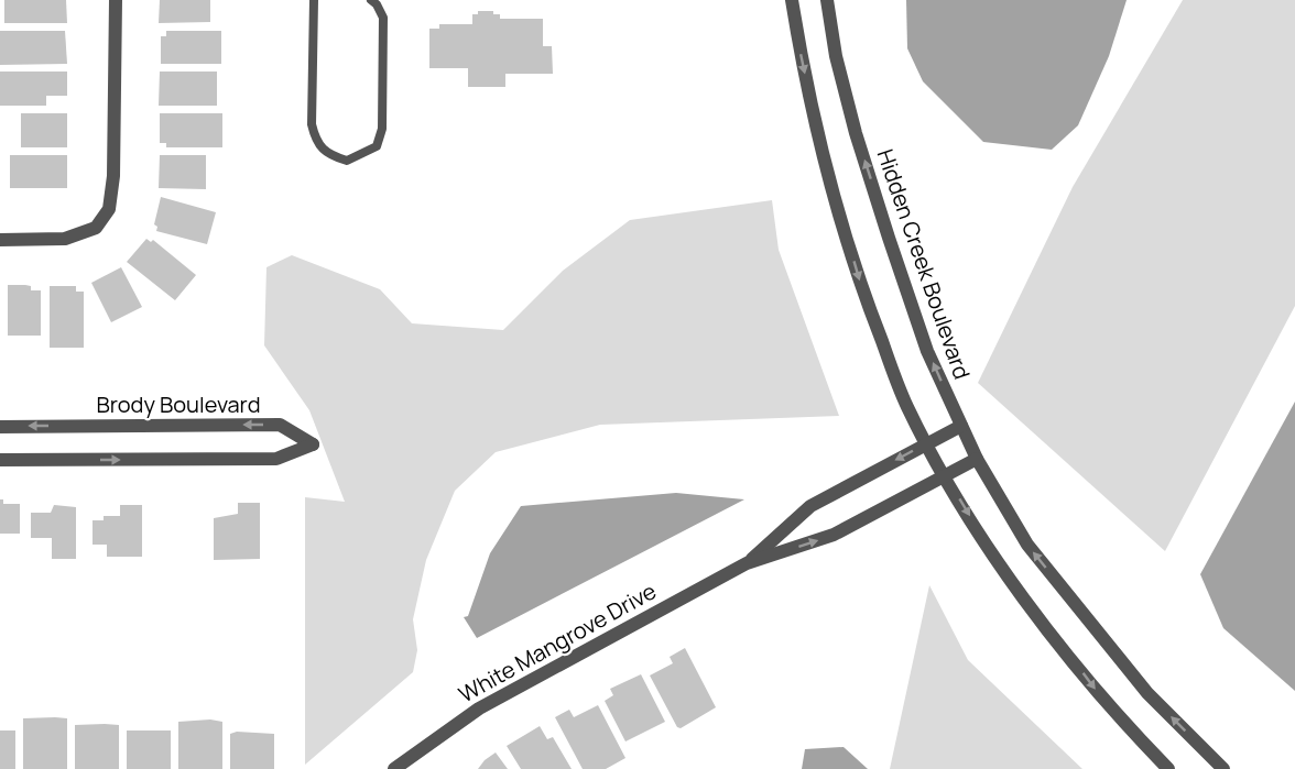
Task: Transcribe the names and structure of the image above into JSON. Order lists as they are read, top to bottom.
{
  "streets": {
    "street": ["Hidden Creek Boulevard", "Brody Boulevard", "White Mangrove Drive"]
  },
  "crossings": [
    ["Hidden Creek Boulevard", "White Mangrove Drive"]
  ]
}
